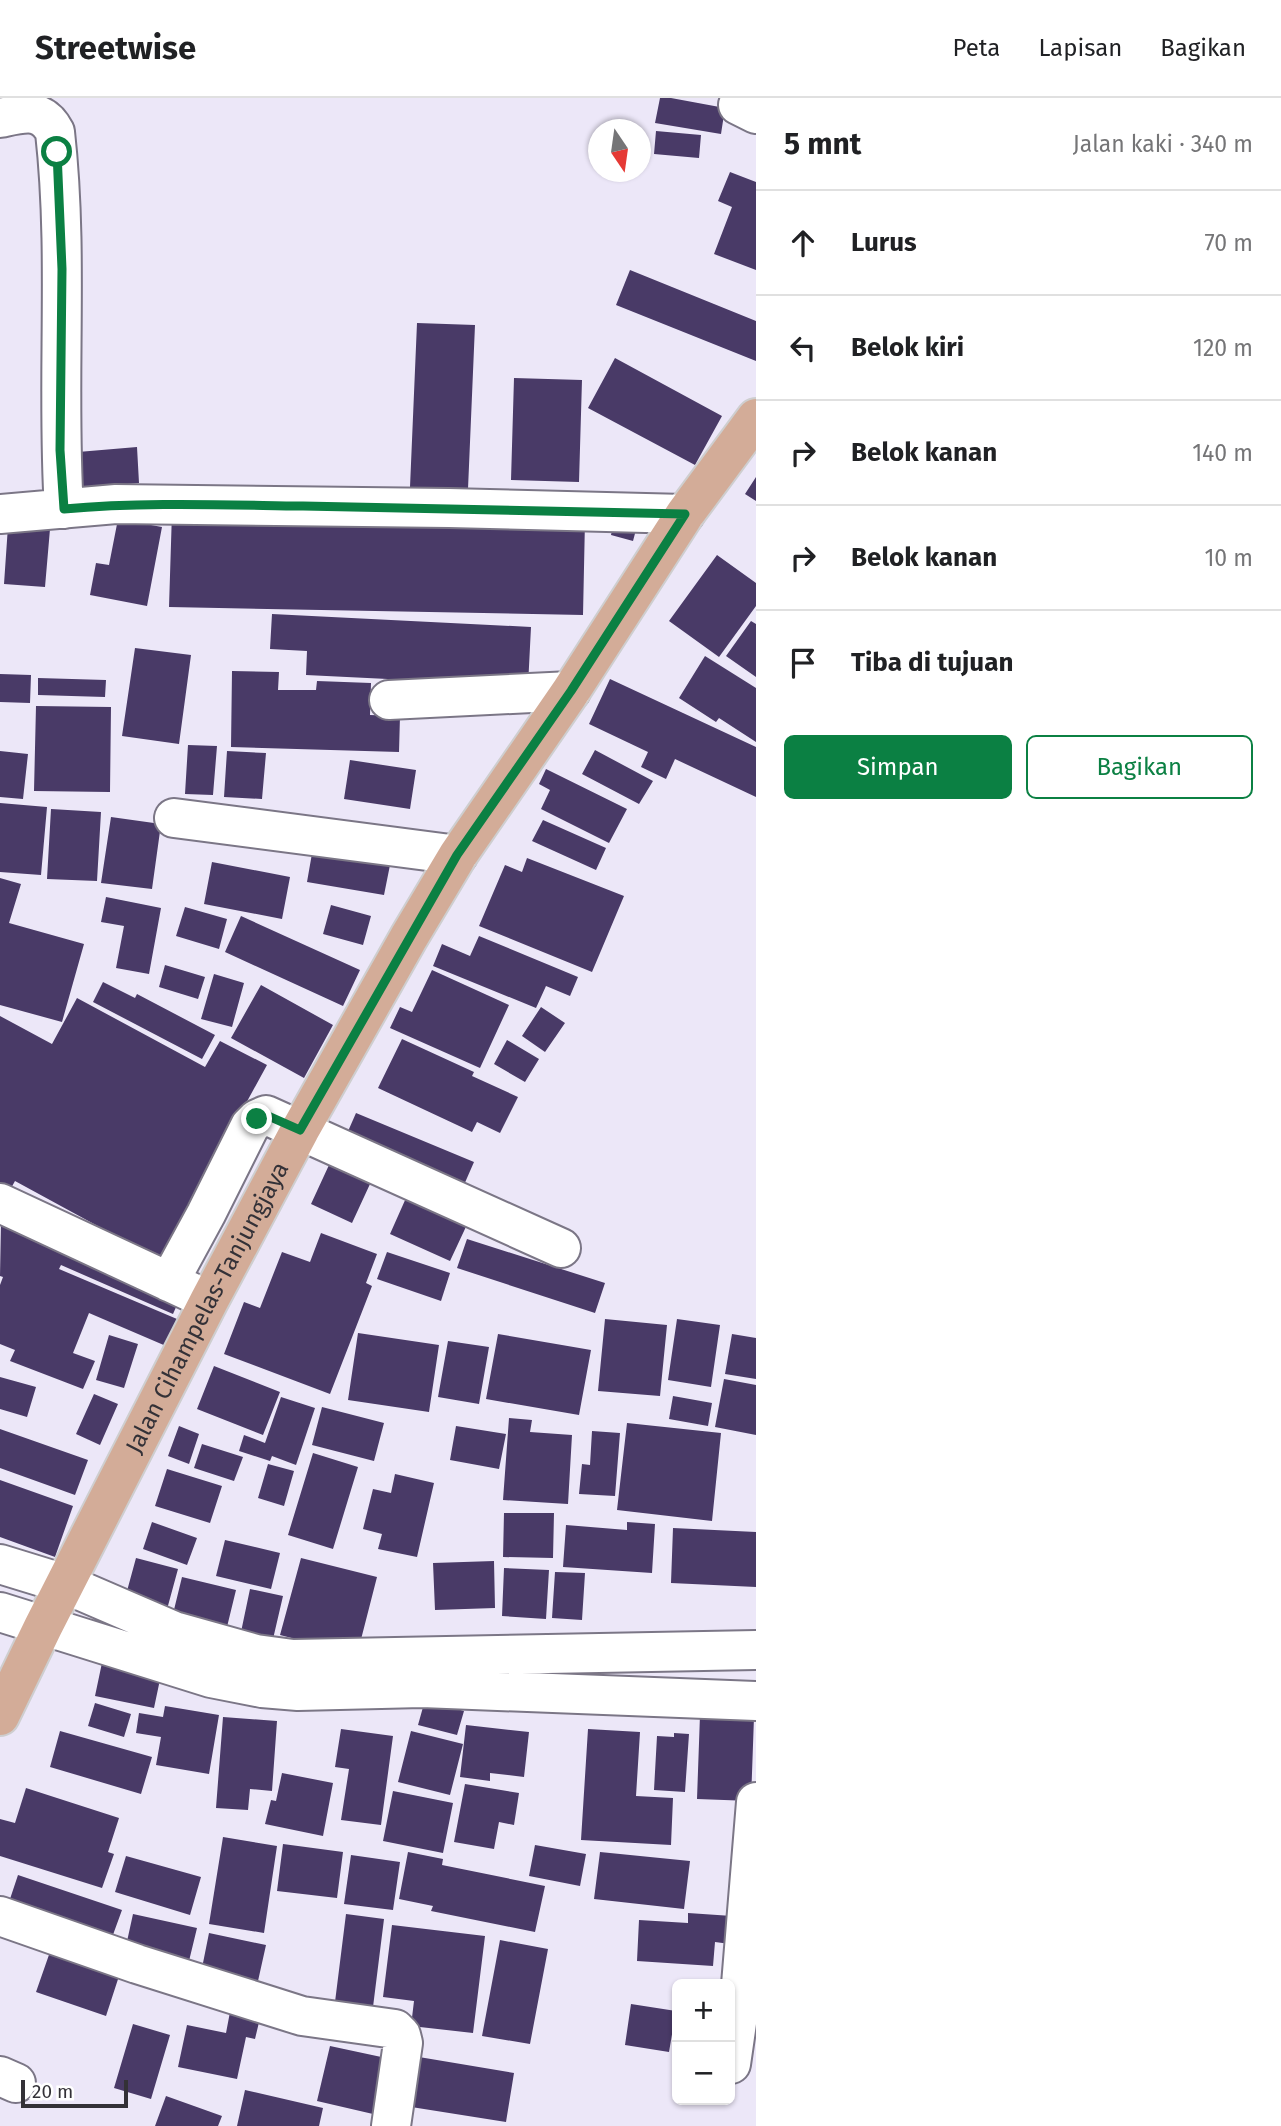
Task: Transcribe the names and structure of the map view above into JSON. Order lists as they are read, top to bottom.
{
  "streets": {
    "main road": ["Jalan Cihampelas-Tanjungjaya"]
  },
  "scale_bar": "20 m",
  "north": "bottom",
  "page": {
    "header": "Streetwise",
    "nav": ["Peta", "Lapisan", "Bagikan"],
    "heading": ["5 mnt", "Jalan kaki · 340 m"],
    "list": [
      ["Lurus", "70 m"],
      ["Belok kiri", "120 m"],
      ["Belok kanan", "140 m"],
      ["Belok kanan", "10 m"],
      "Tiba di tujuan"
    ],
    "buttons": ["Simpan", "Bagikan"],
    "map_buttons": ["+", "−"],
    "scale": "20 m"
  }
}
